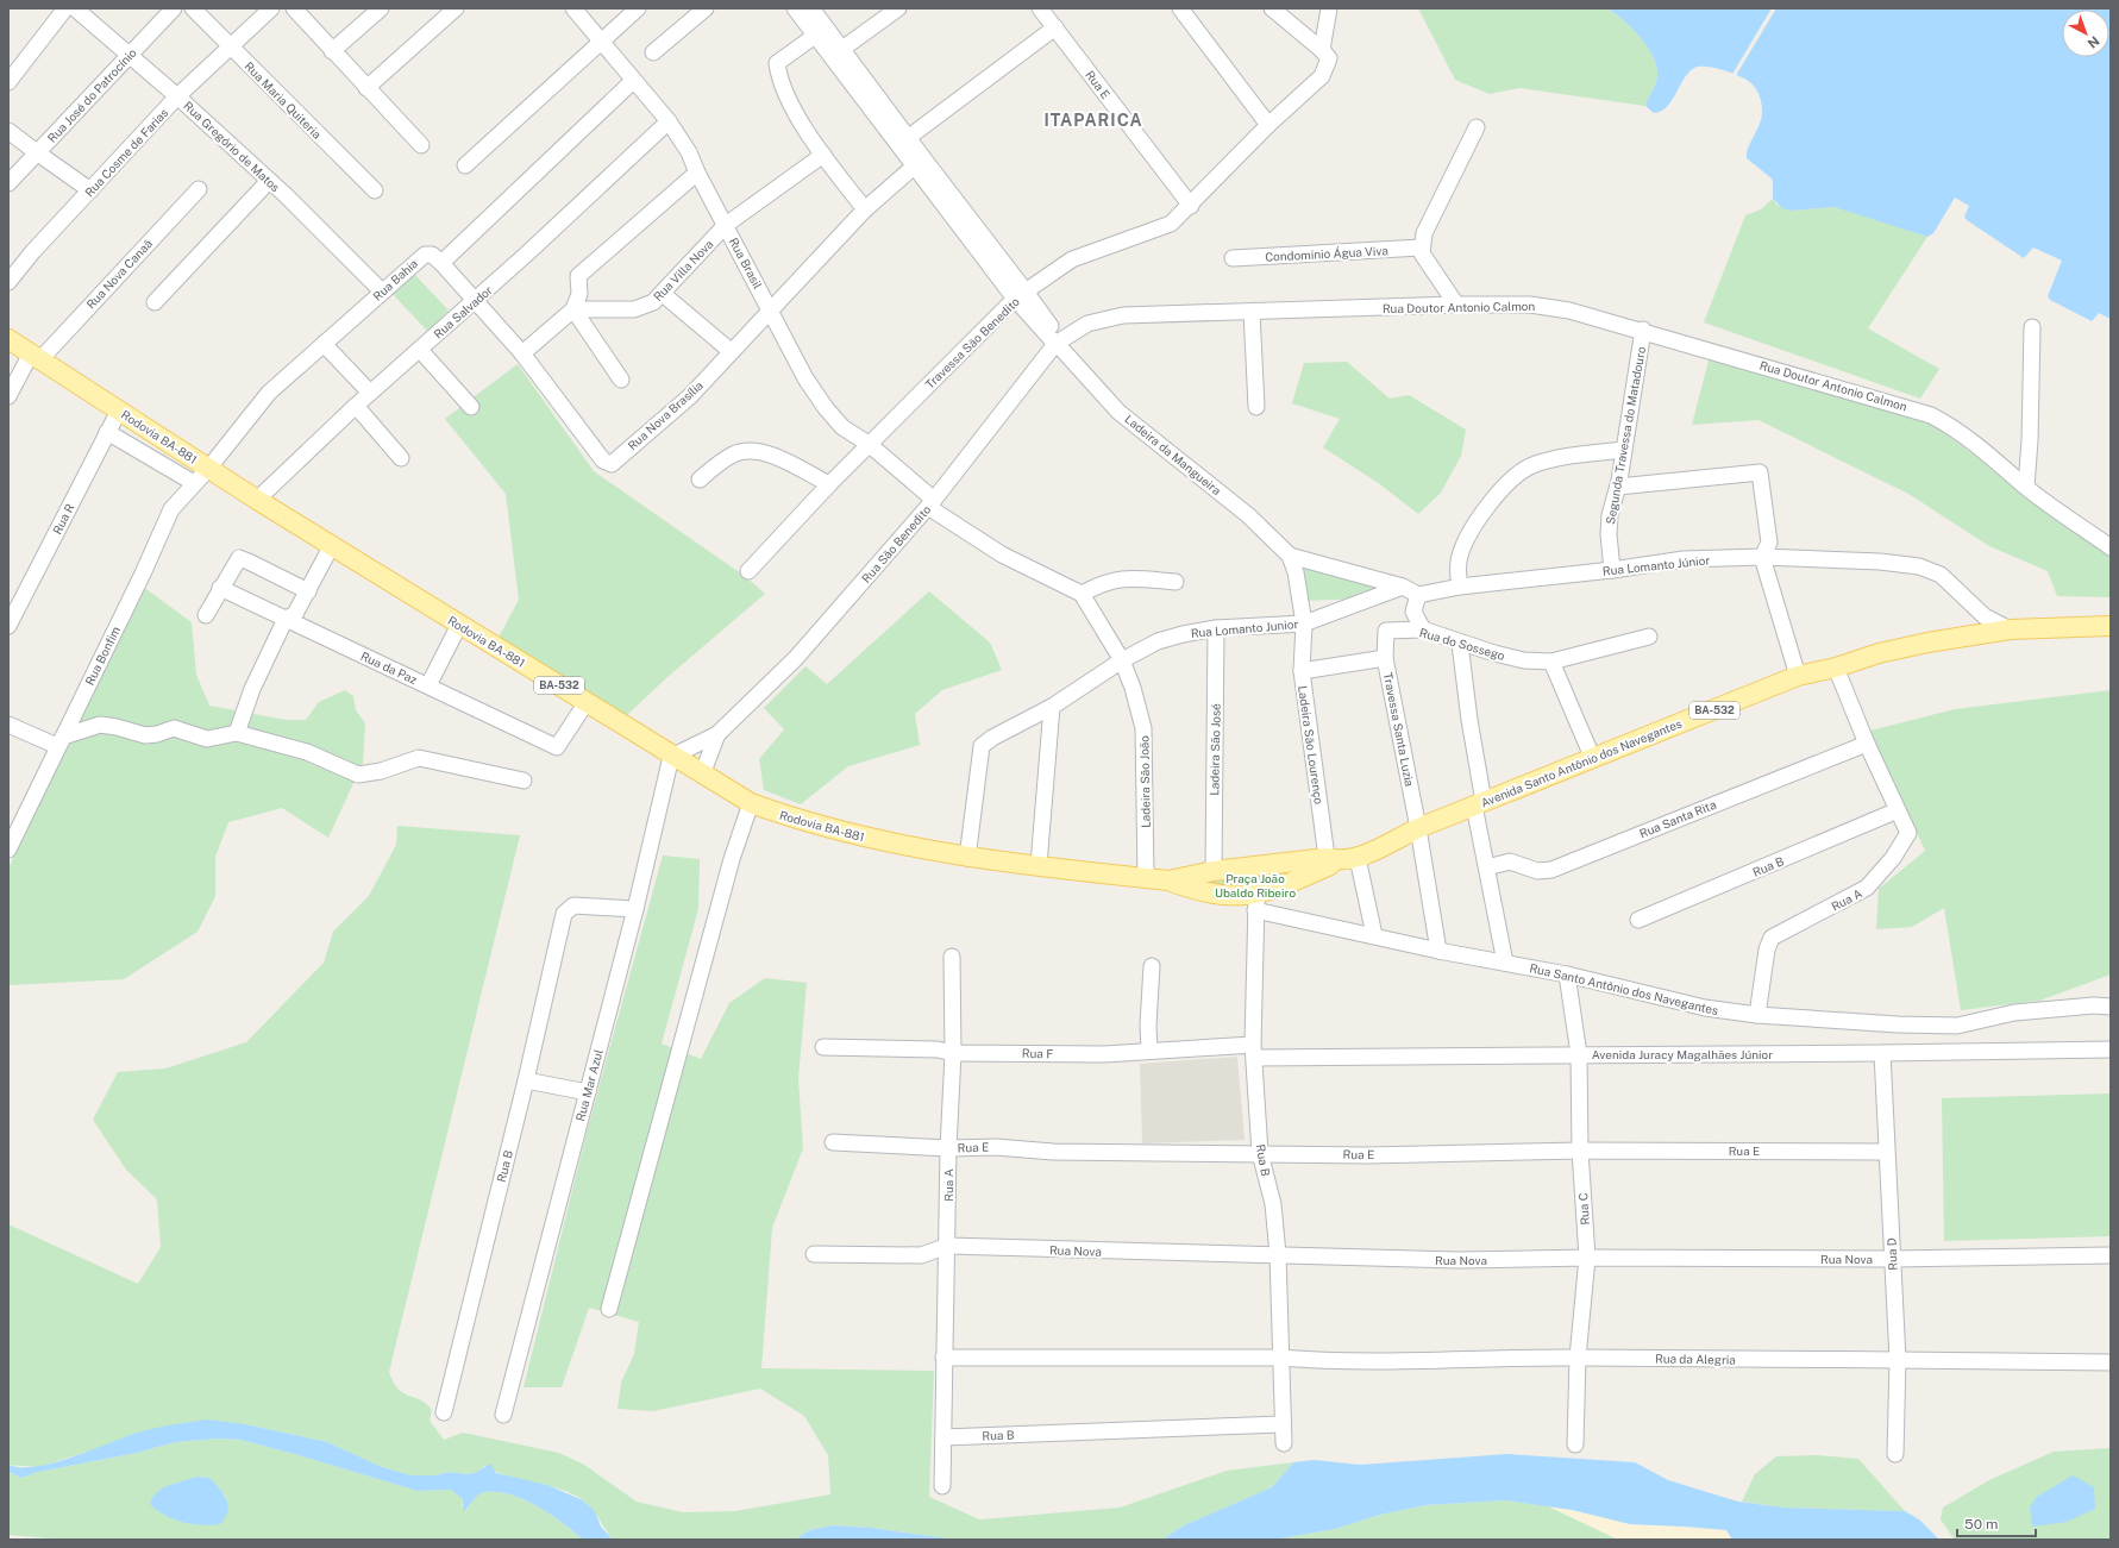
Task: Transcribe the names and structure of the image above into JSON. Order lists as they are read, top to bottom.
{
  "streets": {
    "main road": ["Rodovia BA-881", "BA-532", "Avenida Santo Antônio dos Navegantes"],
    "street": [
      "Rua E",
      "Rua José do Patrocínio",
      "Rua Maria Quiteria",
      "Rua Gregório de Matos",
      "Rua Cosme de Farias",
      "Condominio Água Viva",
      "Rua Brasil",
      "Rua Villa Nova",
      "Rua Nova Canaã",
      "Rua Bahia",
      "Rua Doutor Antonio Calmon",
      "Rua Salvador",
      "Travessa São Benedito",
      "Rua Nova Brasília",
      "Segunda Travessa do Matadouro",
      "Ladeira da Mangueira",
      "Rua R",
      "Rua São Benedito",
      "Rua Lomanto Júnior",
      "Rua Lomanto Junior",
      "Rua do Sossego",
      "Rua Bonfim",
      "Rua da Paz",
      "Travessa Santa Luzia",
      "Ladeira São Lourenço",
      "Ladeira São José",
      "Ladeira São João",
      "Rua Santa Rita",
      "Rua B",
      "Rua A",
      "Rua Santo Antônio dos Navegantes",
      "Rua F",
      "Avenida Juracy Magalhães Júnior",
      "Rua Mar Azul",
      "Rua C",
      "Rua Nova",
      "Rua D",
      "Rua da Alegria"
    ]
  },
  "crossings": [
    ["Rua E", "Travessa São Benedito"],
    ["Rua E", "Rua B"],
    ["Rua E", "Rua A"],
    ["Rua E", "Rua C"],
    ["Rua E", "Rua D"],
    ["Rua José do Patrocínio", "Rua Gregório de Matos"],
    ["Rua Maria Quiteria", "Rua Cosme de Farias"],
    ["Rua Gregório de Matos", "Rua Cosme de Farias"],
    ["Rua Gregório de Matos", "Rua Bahia"],
    ["Rua Brasil", "Rua Villa Nova"],
    ["Rua Brasil", "Rua Salvador"],
    ["Rua Brasil", "Travessa São Benedito"],
    ["Rua Brasil", "Rua Nova Brasília"],
    ["Rua Brasil", "Rua São Benedito"],
    ["Rua Brasil", "Ladeira São João"],
    ["Rua Nova Canaã", "Rodovia BA-881"],
    ["Rua Bahia", "Rua Nova Brasília"],
    ["Rua Bahia", "Rodovia BA-881"],
    ["Rua Bahia", "Rua Bonfim"],
    ["Rua Doutor Antonio Calmon", "Segunda Travessa do Matadouro"],
    ["Rua Doutor Antonio Calmon", "Ladeira da Mangueira"],
    ["Rua Doutor Antonio Calmon", "Rua São Benedito"],
    ["Rua Salvador", "Rua Nova Brasília"],
    ["Rua Salvador", "Rodovia BA-881"],
    ["Travessa São Benedito", "Ladeira da Mangueira"],
    ["Rua Nova Brasília", "Ladeira da Mangueira"],
    ["Segunda Travessa do Matadouro", "Rua Lomanto Júnior"],
    ["Rodovia BA-881", "Rua R"],
    ["Rodovia BA-881", "Rua São Benedito"],
    ["Rodovia BA-881", "Rua Lomanto Junior"],
    ["Rodovia BA-881", "Rua Bonfim"],
    ["Rodovia BA-881", "Rua da Paz"],
    ["Rodovia BA-881", "BA-532"],
    ["Rodovia BA-881", "Avenida Santo Antônio dos Navegantes"],
    ["Rodovia BA-881", "Ladeira São João"],
    ["Rodovia BA-881", "Rua Mar Azul"],
    ["Ladeira da Mangueira", "Rua São Benedito"],
    ["Ladeira da Mangueira", "Ladeira São Lourenço"],
    ["Rua São Benedito", "Rua Mar Azul"],
    ["Rua Lomanto Júnior", "Avenida Santo Antônio dos Navegantes"],
    ["Rua Lomanto Junior", "Ladeira São Lourenço"],
    ["Rua Lomanto Junior", "Ladeira São José"],
    ["Rua Lomanto Junior", "Ladeira São João"],
    ["Rua do Sossego", "Travessa Santa Luzia"],
    ["BA-532", "Avenida Santo Antônio dos Navegantes"],
    ["BA-532", "Rua B"],
    ["BA-532", "Rua Santo Antônio dos Navegantes"],
    ["Travessa Santa Luzia", "Avenida Santo Antônio dos Navegantes"],
    ["Travessa Santa Luzia", "Rua Santo Antônio dos Navegantes"],
    ["Ladeira São Lourenço", "Avenida Santo Antônio dos Navegantes"],
    ["Ladeira São José", "Avenida Santo Antônio dos Navegantes"],
    ["Avenida Santo Antônio dos Navegantes", "Rua B"],
    ["Avenida Santo Antônio dos Navegantes", "Rua A"],
    ["Avenida Santo Antônio dos Navegantes", "Rua Santo Antônio dos Navegantes"],
    ["Rua Santa Rita", "Rua A"],
    ["Rua B", "Rua A"],
    ["Rua B", "Rua Santo Antônio dos Navegantes"],
    ["Rua B", "Rua F"],
    ["Rua B", "Avenida Juracy Magalhães Júnior"],
    ["Rua B", "Rua Mar Azul"],
    ["Rua B", "Rua Nova"],
    ["Rua B", "Rua da Alegria"],
    ["Rua A", "Rua Santo Antônio dos Navegantes"],
    ["Rua A", "Rua F"],
    ["Rua A", "Rua Nova"],
    ["Rua Santo Antônio dos Navegantes", "Rua C"],
    ["Rua F", "Avenida Juracy Magalhães Júnior"],
    ["Avenida Juracy Magalhães Júnior", "Rua C"],
    ["Avenida Juracy Magalhães Júnior", "Rua D"],
    ["Rua C", "Rua Nova"],
    ["Rua C", "Rua da Alegria"],
    ["Rua Nova", "Rua D"],
    ["Rua D", "Rua da Alegria"]
  ],
  "districts": ["ITAPARICA"],
  "parks": ["Praça João Ubaldo Ribeiro"],
  "scale_bar": "50 m",
  "north": "bottom right"
}
